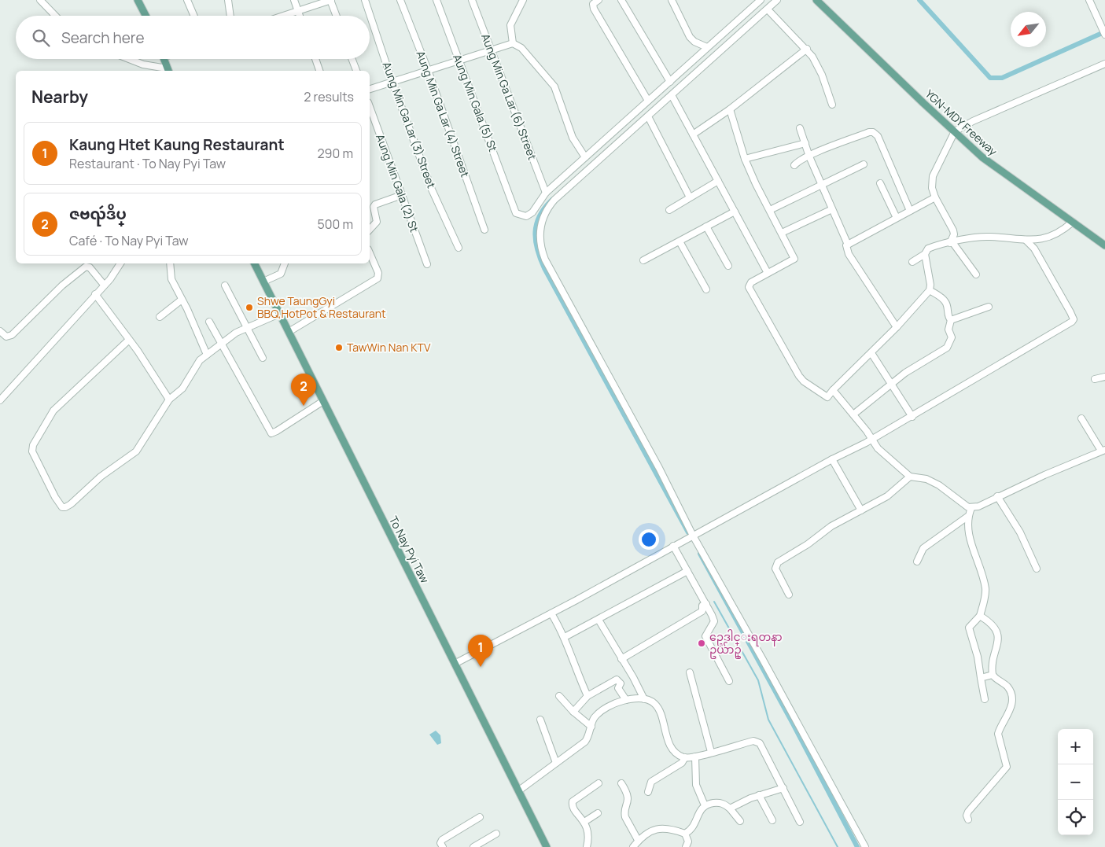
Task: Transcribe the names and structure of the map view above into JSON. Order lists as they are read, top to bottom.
{
  "streets": {
    "main road": ["YGN-MDY Freeway", "To Nay Pyi Taw"],
    "street": [
      "Aung Min Ga Lar (6) Street",
      "Aung Min Gala (5) St",
      "Aung Min Ga Lar (4) Street",
      "Aung Min Ga Lar (3) Street",
      "Aung Min Gala (2) St"
    ]
  },
  "crossings": [
    ["Aung Min Ga Lar (6) Street", "Aung Min Gala (5) St"]
  ],
  "places": ["Shwe TaungGyi BBQ,HotPot & Restaurant", "TawWin Nan KTV", "ဥေဒါင္းရတနာ ဥယ်ာဥ္"],
  "north": "bottom left",
  "page": {
    "search": "Search here",
    "heading": ["Nearby", "2 results"],
    "list": [
      {
        "mark": "1",
        "name": "Kaung Htet Kaung Restaurant",
        "note": "Restaurant · To Nay Pyi Taw",
        "value": "290 m"
      },
      {
        "mark": "2",
        "name": "ဇဗၺဴဒိပ္",
        "note": "Café · To Nay Pyi Taw",
        "value": "500 m"
      }
    ],
    "pins": ["2", "1"],
    "map_buttons": ["+", "−"]
  }
}
